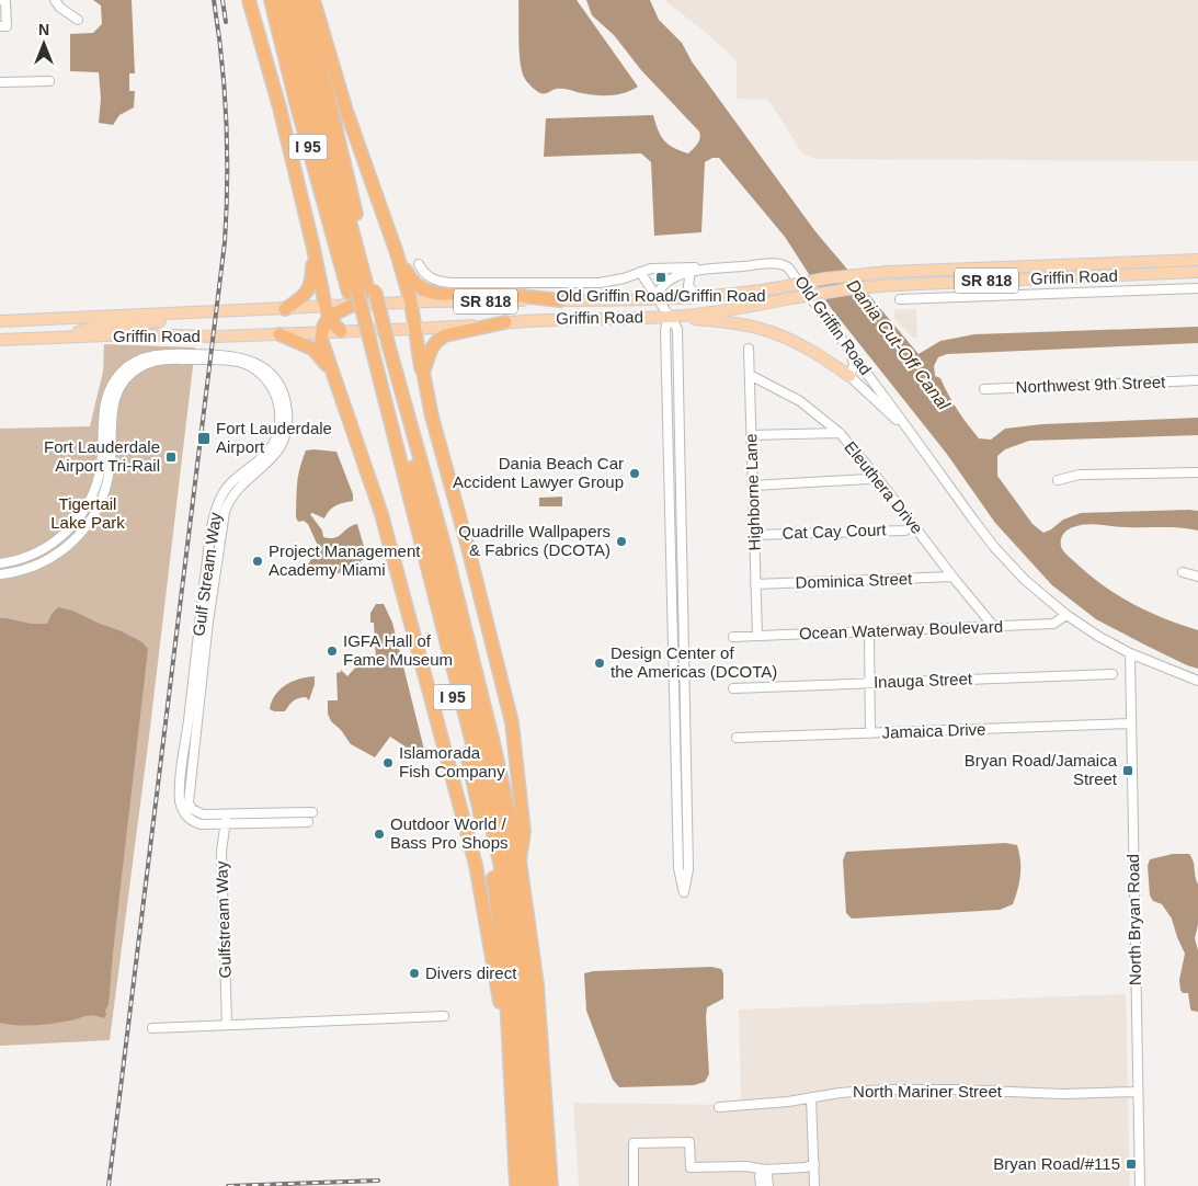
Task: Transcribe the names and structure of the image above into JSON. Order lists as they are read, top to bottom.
{
  "streets": {
    "highway": ["I 95"],
    "main road": ["Griffin Road", "SR 818"],
    "street": [
      "Old Griffin Road",
      "Northwest 9th Street",
      "Eleuthera Drive",
      "Highborne Lane",
      "Cat Cay Court",
      "Gulf Stream Way",
      "Dominica Street",
      "Ocean Waterway Boulevard",
      "Inauga Street",
      "Jamaica Drive",
      "Gulfstream Way",
      "North Bryan Road",
      "North Mariner Street"
    ]
  },
  "crossings": [
    ["Griffin Road", "Old Griffin Road"],
    ["Old Griffin Road", "Ocean Waterway Boulevard"],
    ["Old Griffin Road", "North Bryan Road"],
    ["Eleuthera Drive", "Highborne Lane"],
    ["Eleuthera Drive", "Cat Cay Court"],
    ["Eleuthera Drive", "Dominica Street"],
    ["Eleuthera Drive", "Ocean Waterway Boulevard"],
    ["Highborne Lane", "Cat Cay Court"],
    ["Highborne Lane", "Dominica Street"],
    ["Highborne Lane", "Ocean Waterway Boulevard"],
    ["Gulf Stream Way", "Gulfstream Way"],
    ["Jamaica Drive", "North Bryan Road"],
    ["North Bryan Road", "North Mariner Street"]
  ],
  "water": ["Dania Cut-Off Canal"],
  "parks": ["Tigertail Lake Park"],
  "places": {
    "transit": [
      "Old Griffin Road/Griffin Road",
      "Fort Lauderdale Airport",
      "Fort Lauderdale Airport Tri-Rail",
      "Bryan Road/Jamaica Street",
      "Bryan Road/#115"
    ],
    "other": [
      "Dania Beach Car Accident Lawyer Group",
      "Quadrille Wallpapers & Fabrics (DCOTA)",
      "Project Management Academy Miami",
      "IGFA Hall of Fame Museum",
      "Design Center of the Americas (DCOTA)",
      "Islamorada Fish Company",
      "Outdoor World / Bass Pro Shops",
      "Divers direct"
    ]
  },
  "north": "top"
}
